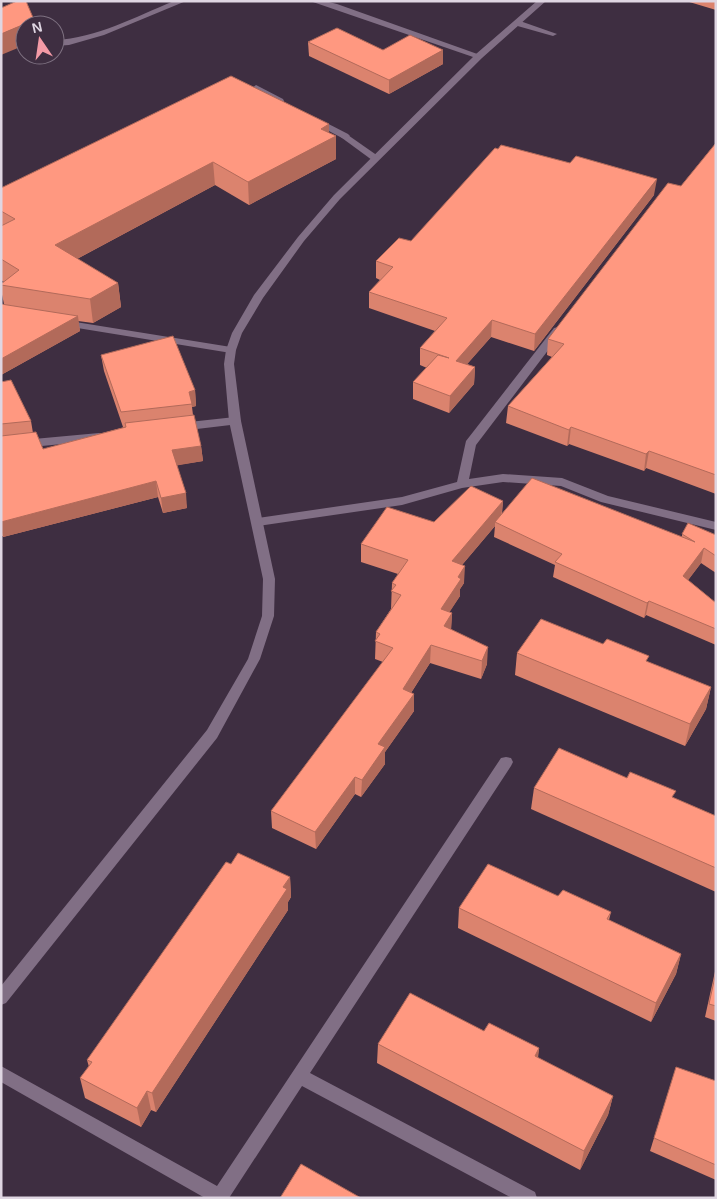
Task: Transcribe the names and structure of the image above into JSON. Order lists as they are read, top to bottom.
{
  "north": "top"
}
